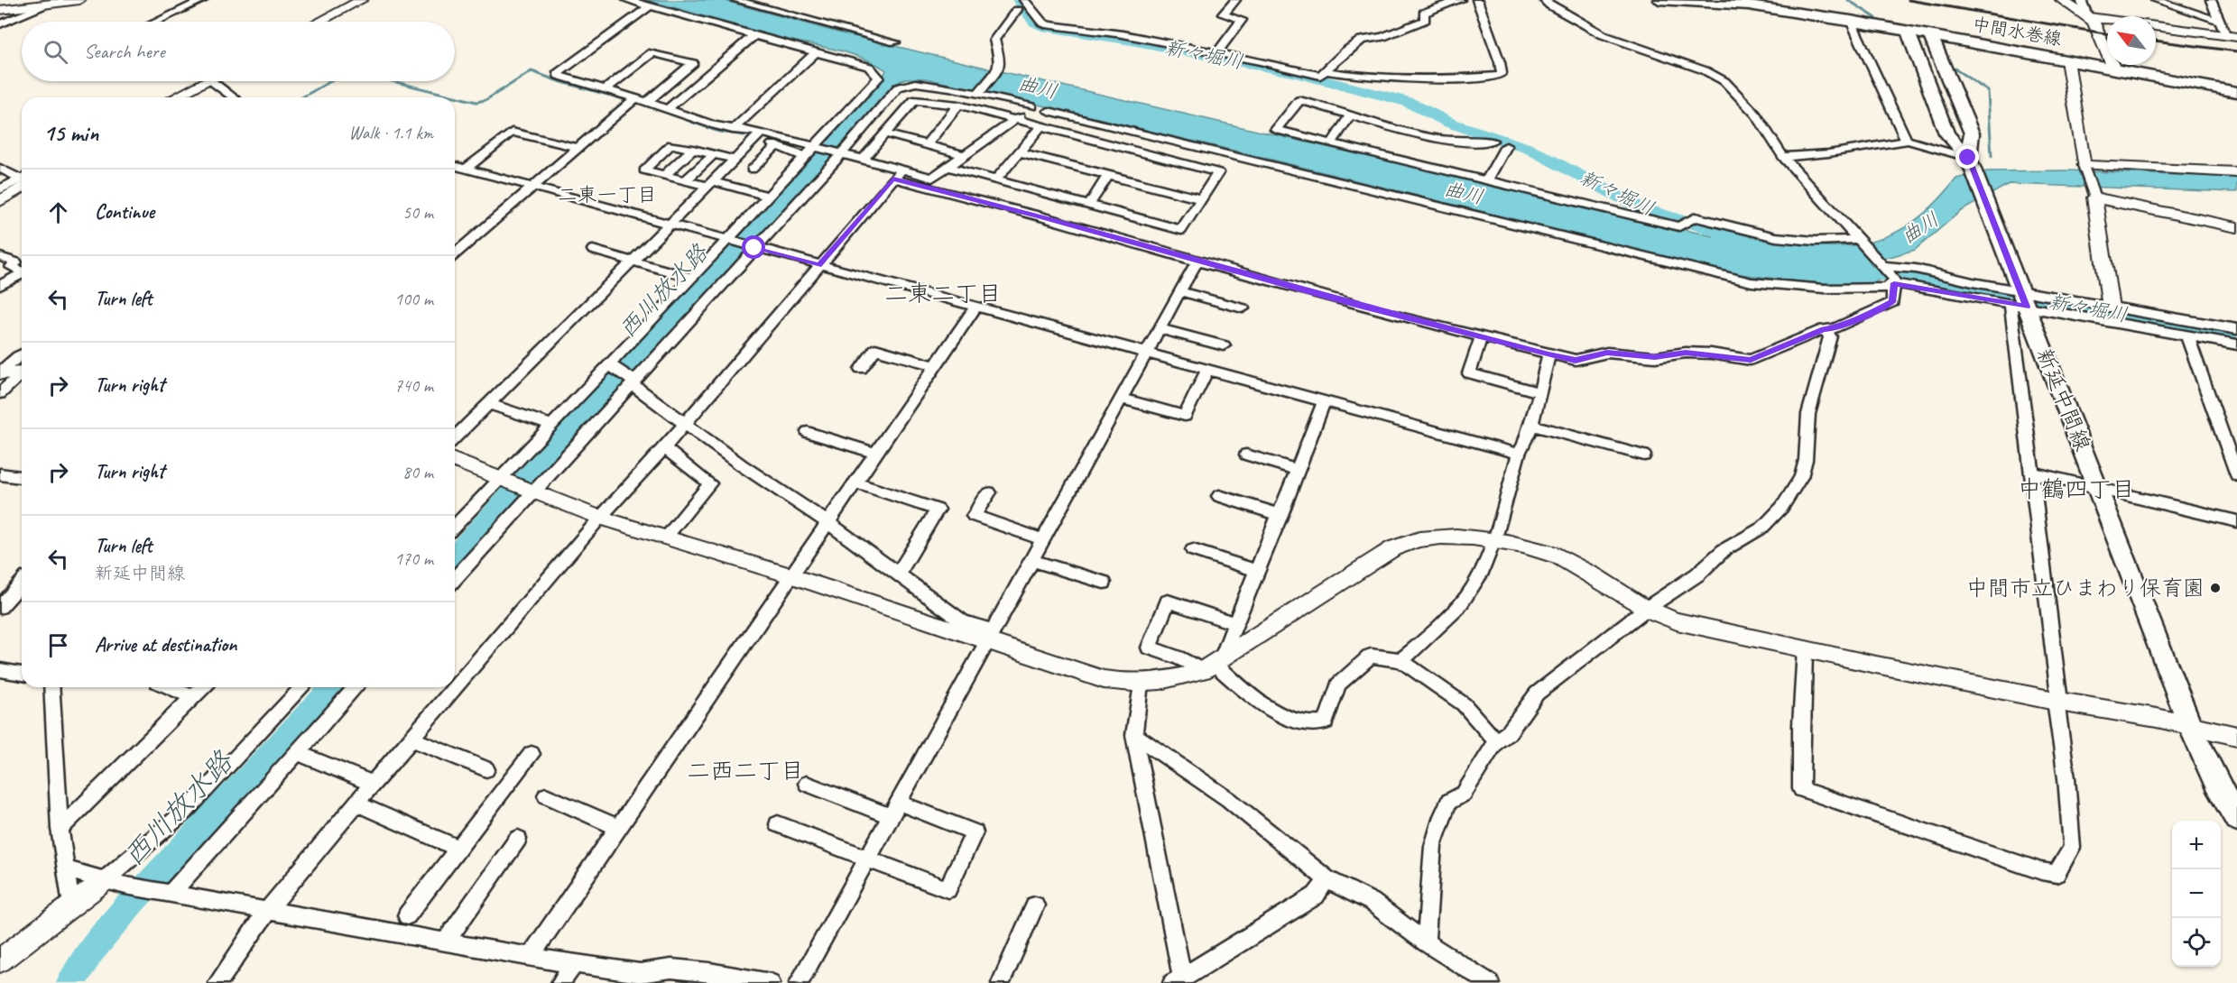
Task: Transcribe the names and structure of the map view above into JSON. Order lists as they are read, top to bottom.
{
  "streets": {
    "main road": ["中間水巻線", "新延中間線"]
  },
  "crossings": [
    ["中間水巻線", "新延中間線"]
  ],
  "districts": [
    "二東一丁目",
    "二東二丁目",
    "中鶴四丁目",
    "二西二丁目"
  ],
  "water": ["新々堀川", "曲川", "西川放水路"],
  "places": ["中間市立ひまわり保育園"],
  "north": "top left",
  "page": {
    "search": "Search here",
    "heading": ["15 min", "Walk · 1.1 km"],
    "list": [
      ["Continue", "50 m"],
      ["Turn left", "100 m"],
      ["Turn right", "740 m"],
      ["Turn right", "80 m"],
      ["Turn left", "新延中間線", "170 m"],
      "Arrive at destination"
    ],
    "map_buttons": ["+", "−"]
  }
}
